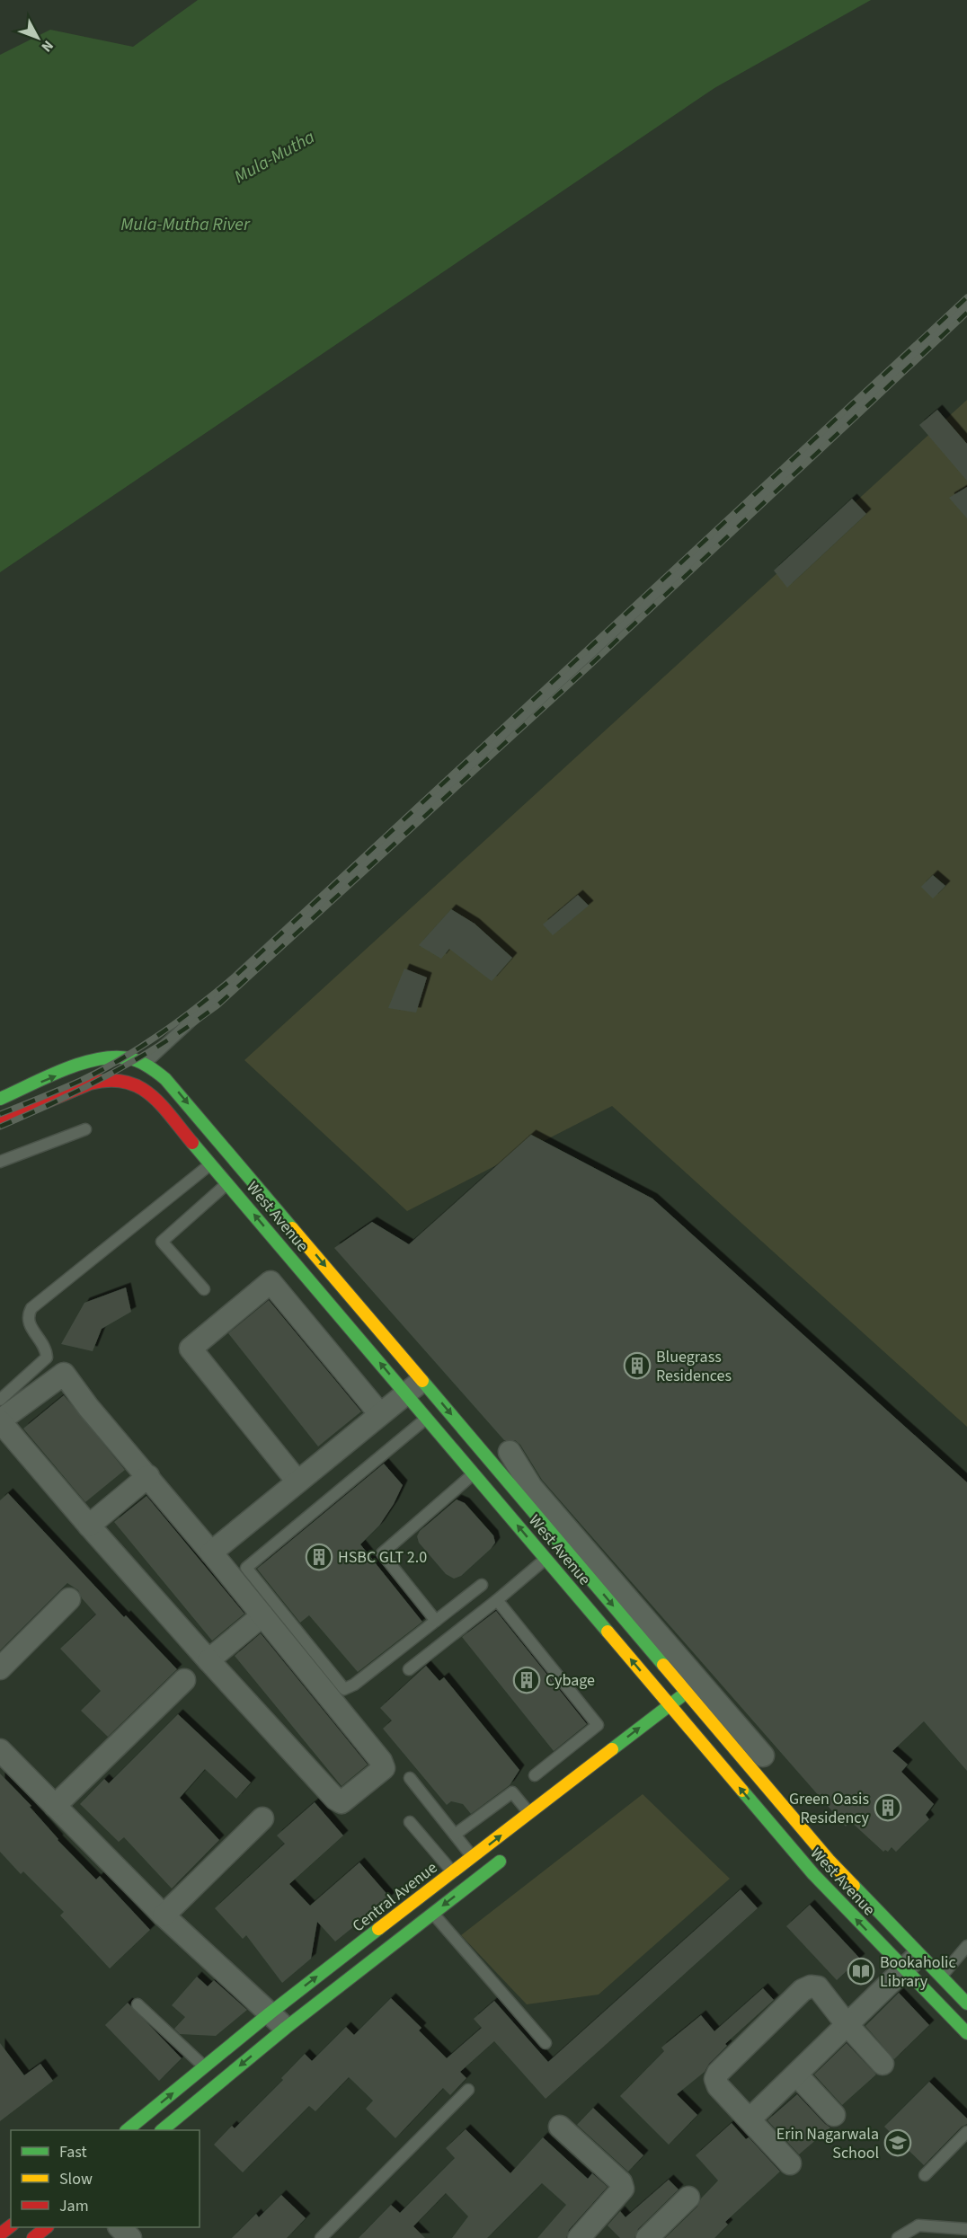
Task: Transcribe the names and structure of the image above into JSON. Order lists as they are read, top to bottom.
{
  "streets": {
    "main road": ["West Avenue", "Central Avenue"]
  },
  "crossings": [
    ["West Avenue", "Central Avenue"]
  ],
  "water": ["Mula-Mutha", "Mula-Mutha River"],
  "places": {
    "building": [
      "Bluegrass Residences",
      "HSBC GLT 2.0",
      "Cybage",
      "Green Oasis Residency"
    ],
    "library": ["Bookaholic Library"],
    "school or university": ["Erin Nagarwala School"]
  },
  "legend": ["Fast", "Slow", "Jam"],
  "north": "bottom right"
}
